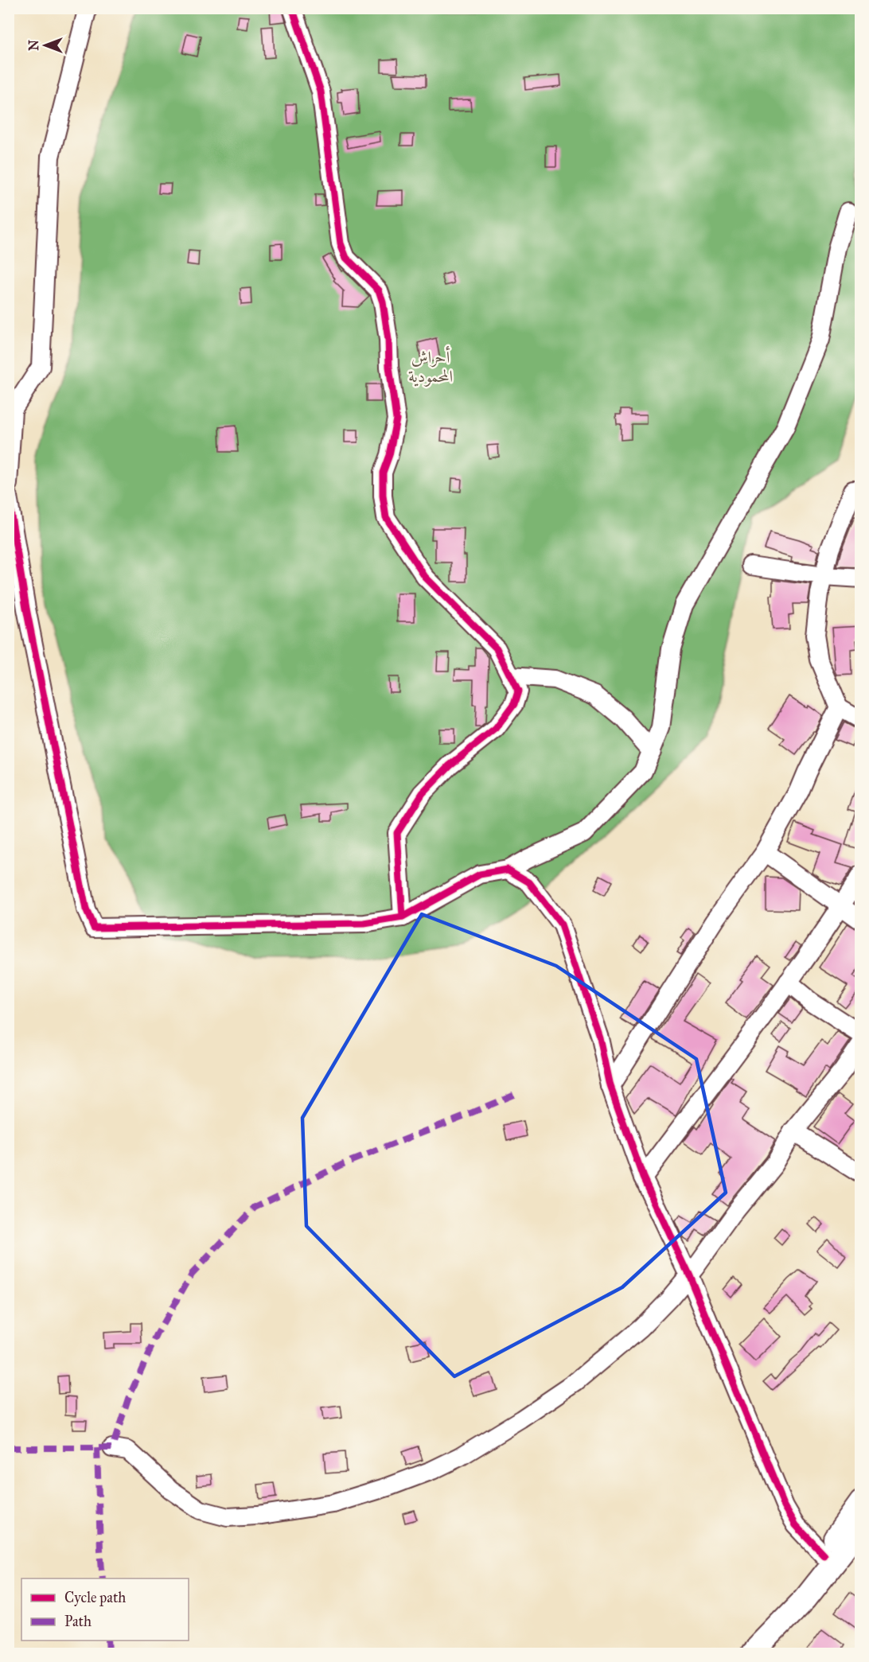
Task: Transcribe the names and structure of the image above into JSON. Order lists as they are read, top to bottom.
{
  "parks": ["أحراش المحمودية"],
  "legend": ["Cycle path", "Path"],
  "north": "left"
}
